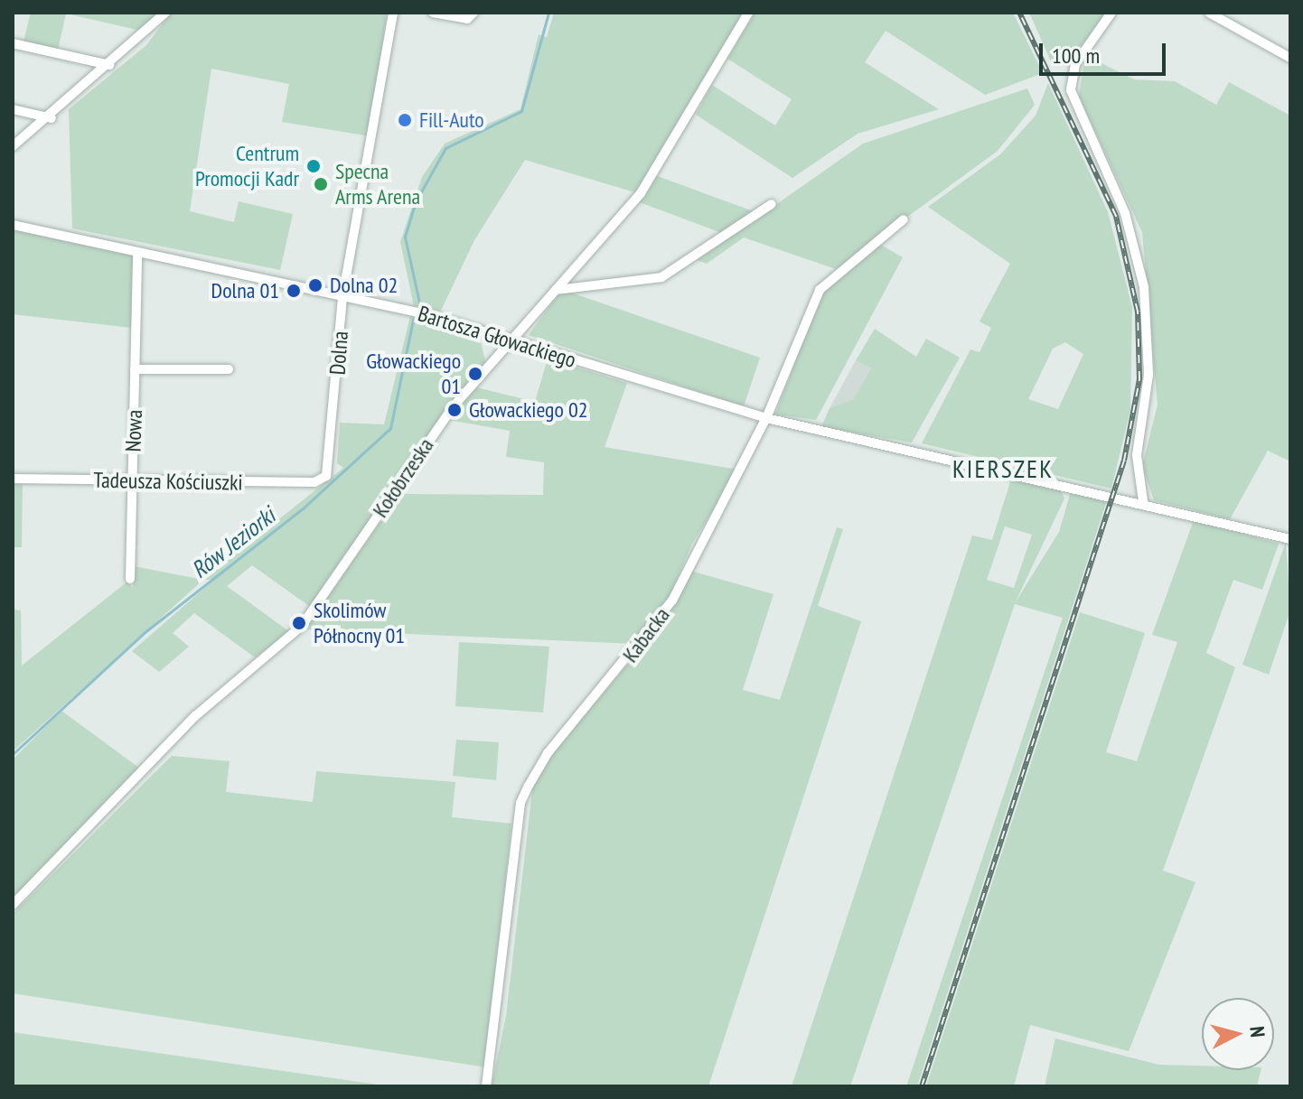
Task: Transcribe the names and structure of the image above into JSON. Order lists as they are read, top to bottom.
{
  "streets": {
    "street": [
      "Bartosza Głowackiego",
      "Dolna",
      "Nowa",
      "Kołobrzeska",
      "Tadeusza Kościuszki",
      "Kabacka"
    ]
  },
  "crossings": [
    ["Bartosza Głowackiego", "Dolna"],
    ["Bartosza Głowackiego", "Nowa"],
    ["Bartosza Głowackiego", "Kołobrzeska"],
    ["Bartosza Głowackiego", "Kabacka"],
    ["Dolna", "Tadeusza Kościuszki"],
    ["Nowa", "Tadeusza Kościuszki"]
  ],
  "districts": ["KIERSZEK"],
  "water": ["Rów Jeziorki"],
  "places": [
    "Fill-Auto",
    "Centrum Promocji Kadr",
    "Specna Arms Arena",
    "Dolna 02",
    "Dolna 01",
    "Głowackiego 01",
    "Głowackiego 02",
    "Skolimów Północny 01"
  ],
  "scale_bar": "100 m",
  "north": "right"
}
